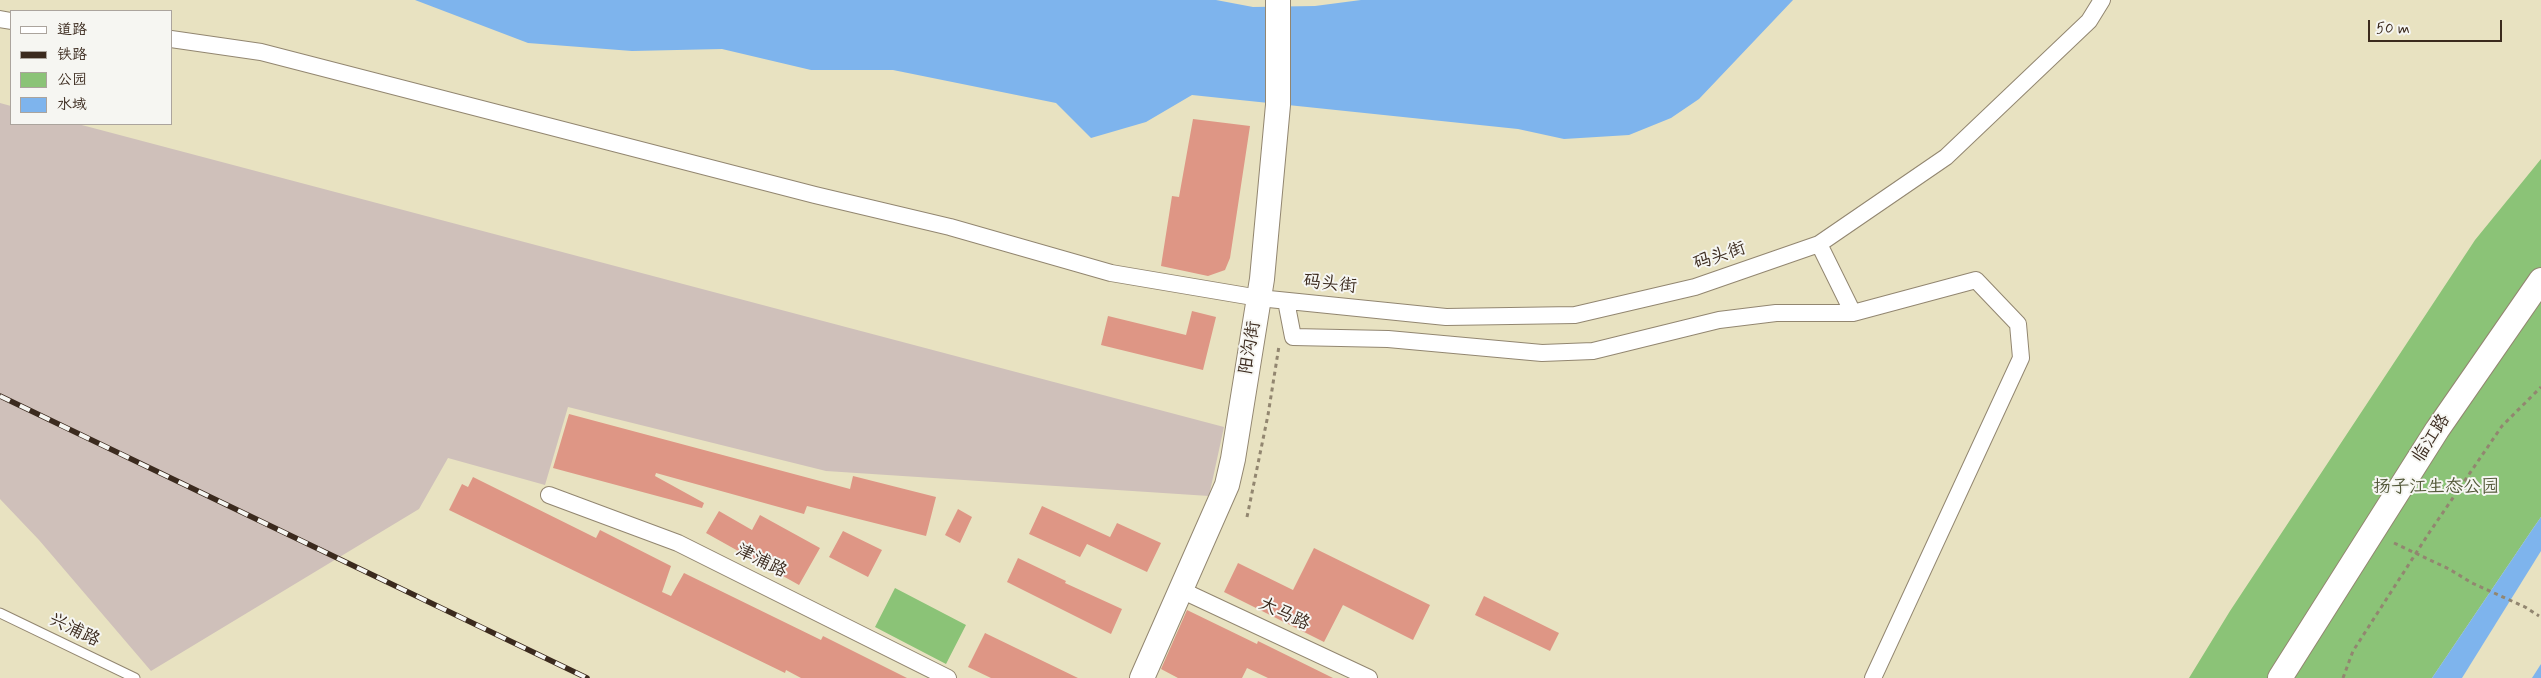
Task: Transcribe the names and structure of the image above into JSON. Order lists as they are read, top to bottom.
{
  "streets": {
    "street": [
      "码头街",
      "阳沟街",
      "临江路",
      "津浦路",
      "大马路"
    ],
    "lane": ["兴浦路"]
  },
  "crossings": [
    ["码头街", "阳沟街"],
    ["阳沟街", "大马路"]
  ],
  "parks": ["扬子江生态公园"],
  "legend": [
    "道路",
    "铁路",
    "公园",
    "水域"
  ],
  "scale_bar": "50 m"
}
